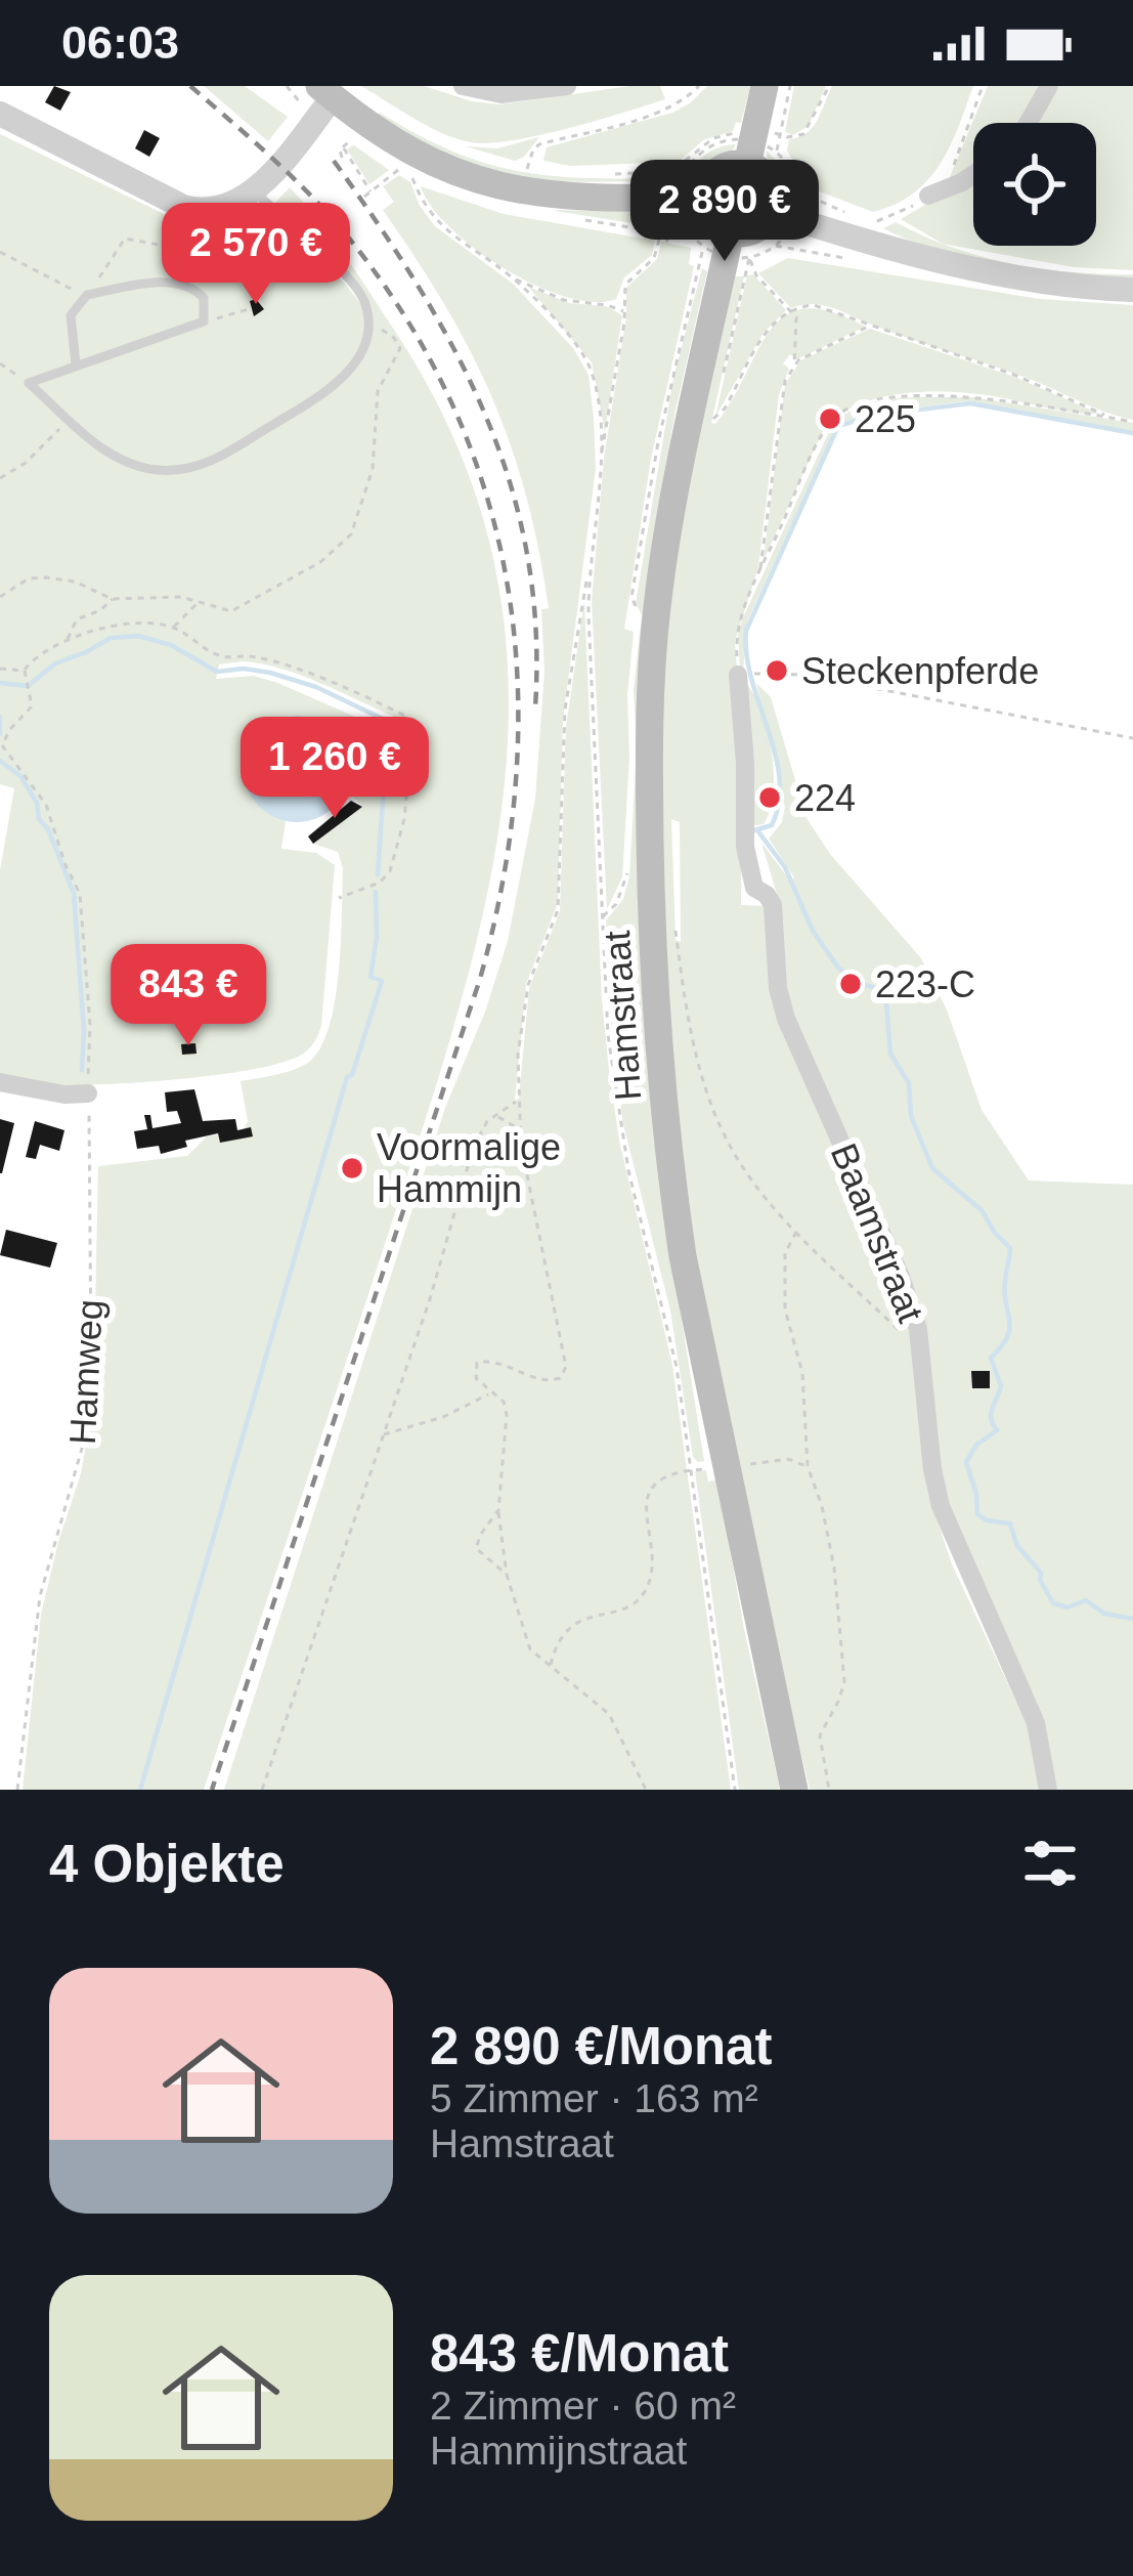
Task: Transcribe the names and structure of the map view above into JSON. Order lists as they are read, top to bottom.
{
  "streets": {
    "main road": ["Hamstraat"],
    "street": ["Baamstraat"],
    "path": ["Hamweg"]
  },
  "places": [
    "225",
    "Steckenpferde",
    "224",
    "223-C",
    "Voormalige Hammijn"
  ],
  "page": {
    "status": "06:03",
    "price": [
      "2 890 €",
      "2 570 €",
      "1 260 €",
      "843 €"
    ],
    "heading": "4 Objekte",
    "list": [
      {
        "name": "2 890 €/Monat",
        "note": "5 Zimmer · 163 m² · Hamstraat"
      },
      {
        "name": "843 €/Monat",
        "note": "2 Zimmer · 60 m² · Hammijnstraat"
      }
    ]
  }
}
